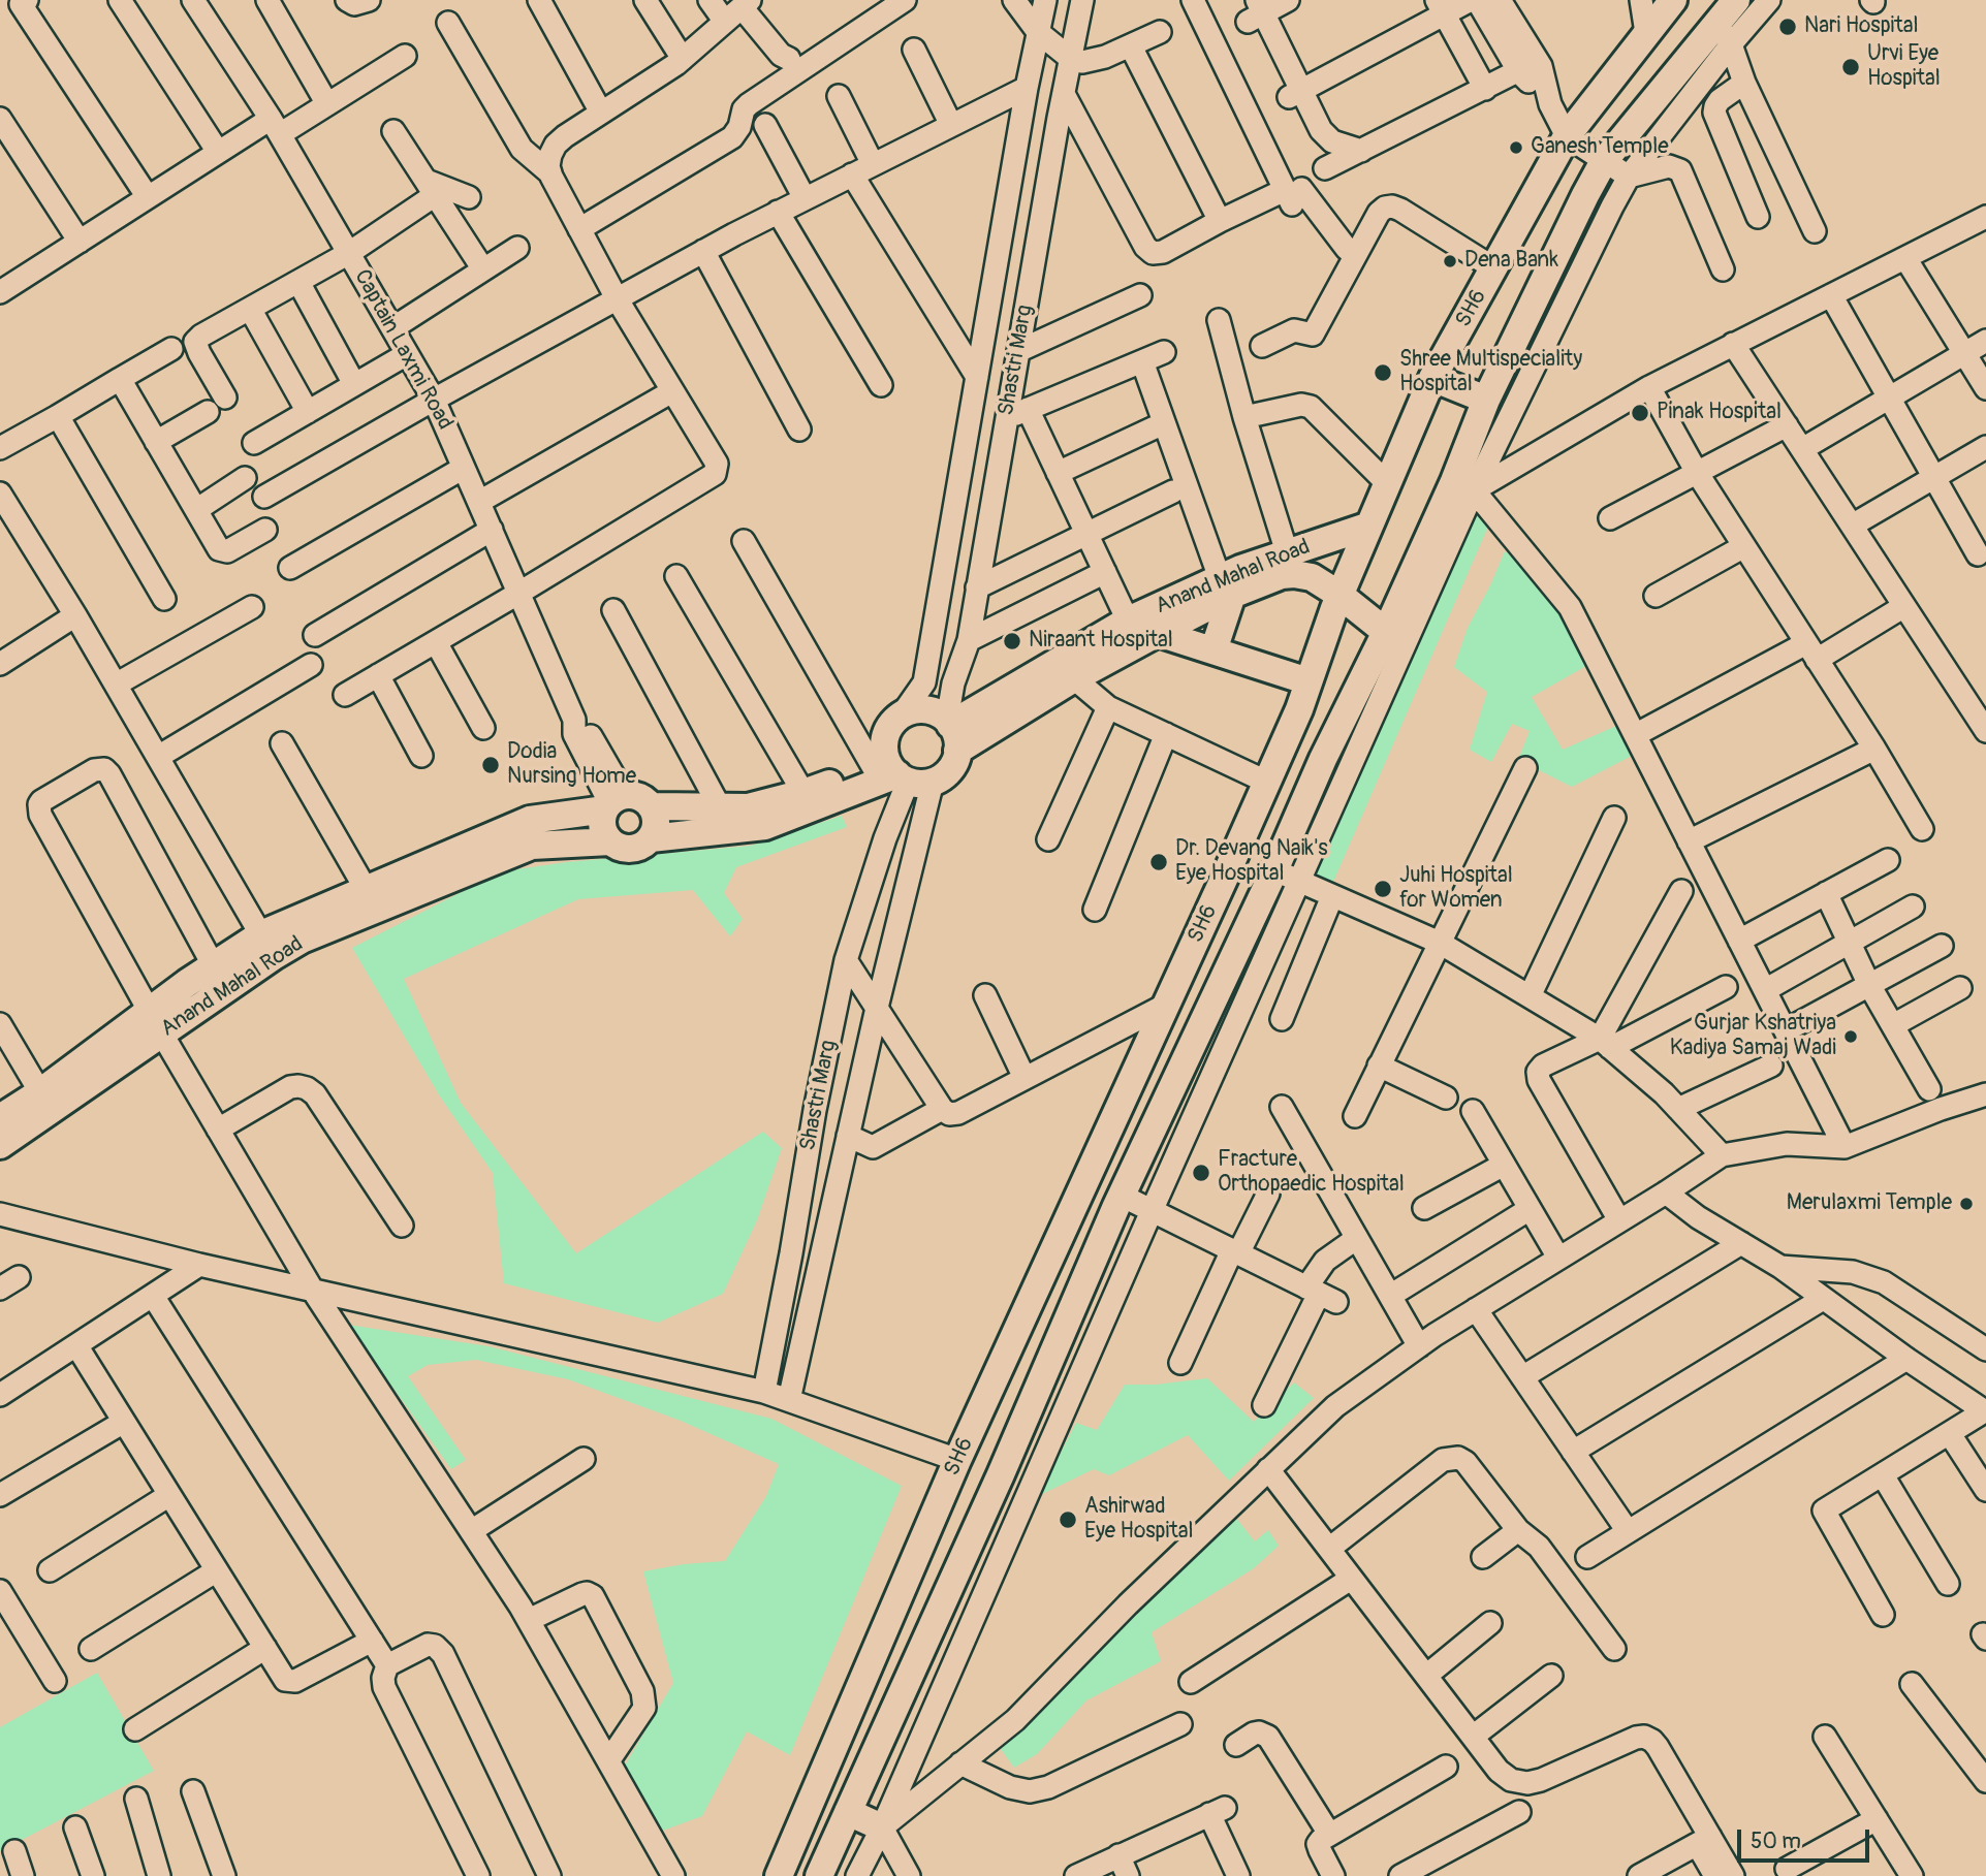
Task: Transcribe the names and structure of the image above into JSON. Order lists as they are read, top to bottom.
{
  "streets": {
    "main road": ["SH6", "Anand Mahal Road"],
    "street": ["Captain Laxmi Road", "Shastri Marg"]
  },
  "crossings": [
    ["SH6", "Anand Mahal Road"],
    ["Captain Laxmi Road", "Anand Mahal Road"],
    ["Shastri Marg", "Anand Mahal Road"]
  ],
  "places": [
    "Nari Hospital",
    "Urvi Eye Hospital",
    "Ganesh Temple",
    "Dena Bank",
    "Shree Multispeciality Hospital",
    "Pinak Hospital",
    "Niraant Hospital",
    "Dodia Nursing Home",
    "Dr. Devang Naik's Eye Hospital",
    "Juhi Hospital for Women",
    "Gurjar Kshatriya Kadiya Samaj Wadi",
    "Fracture Orthopaedic Hospital",
    "Merulaxmi Temple",
    "Ashirwad Eye Hospital"
  ],
  "scale_bar": "50 m"
}
